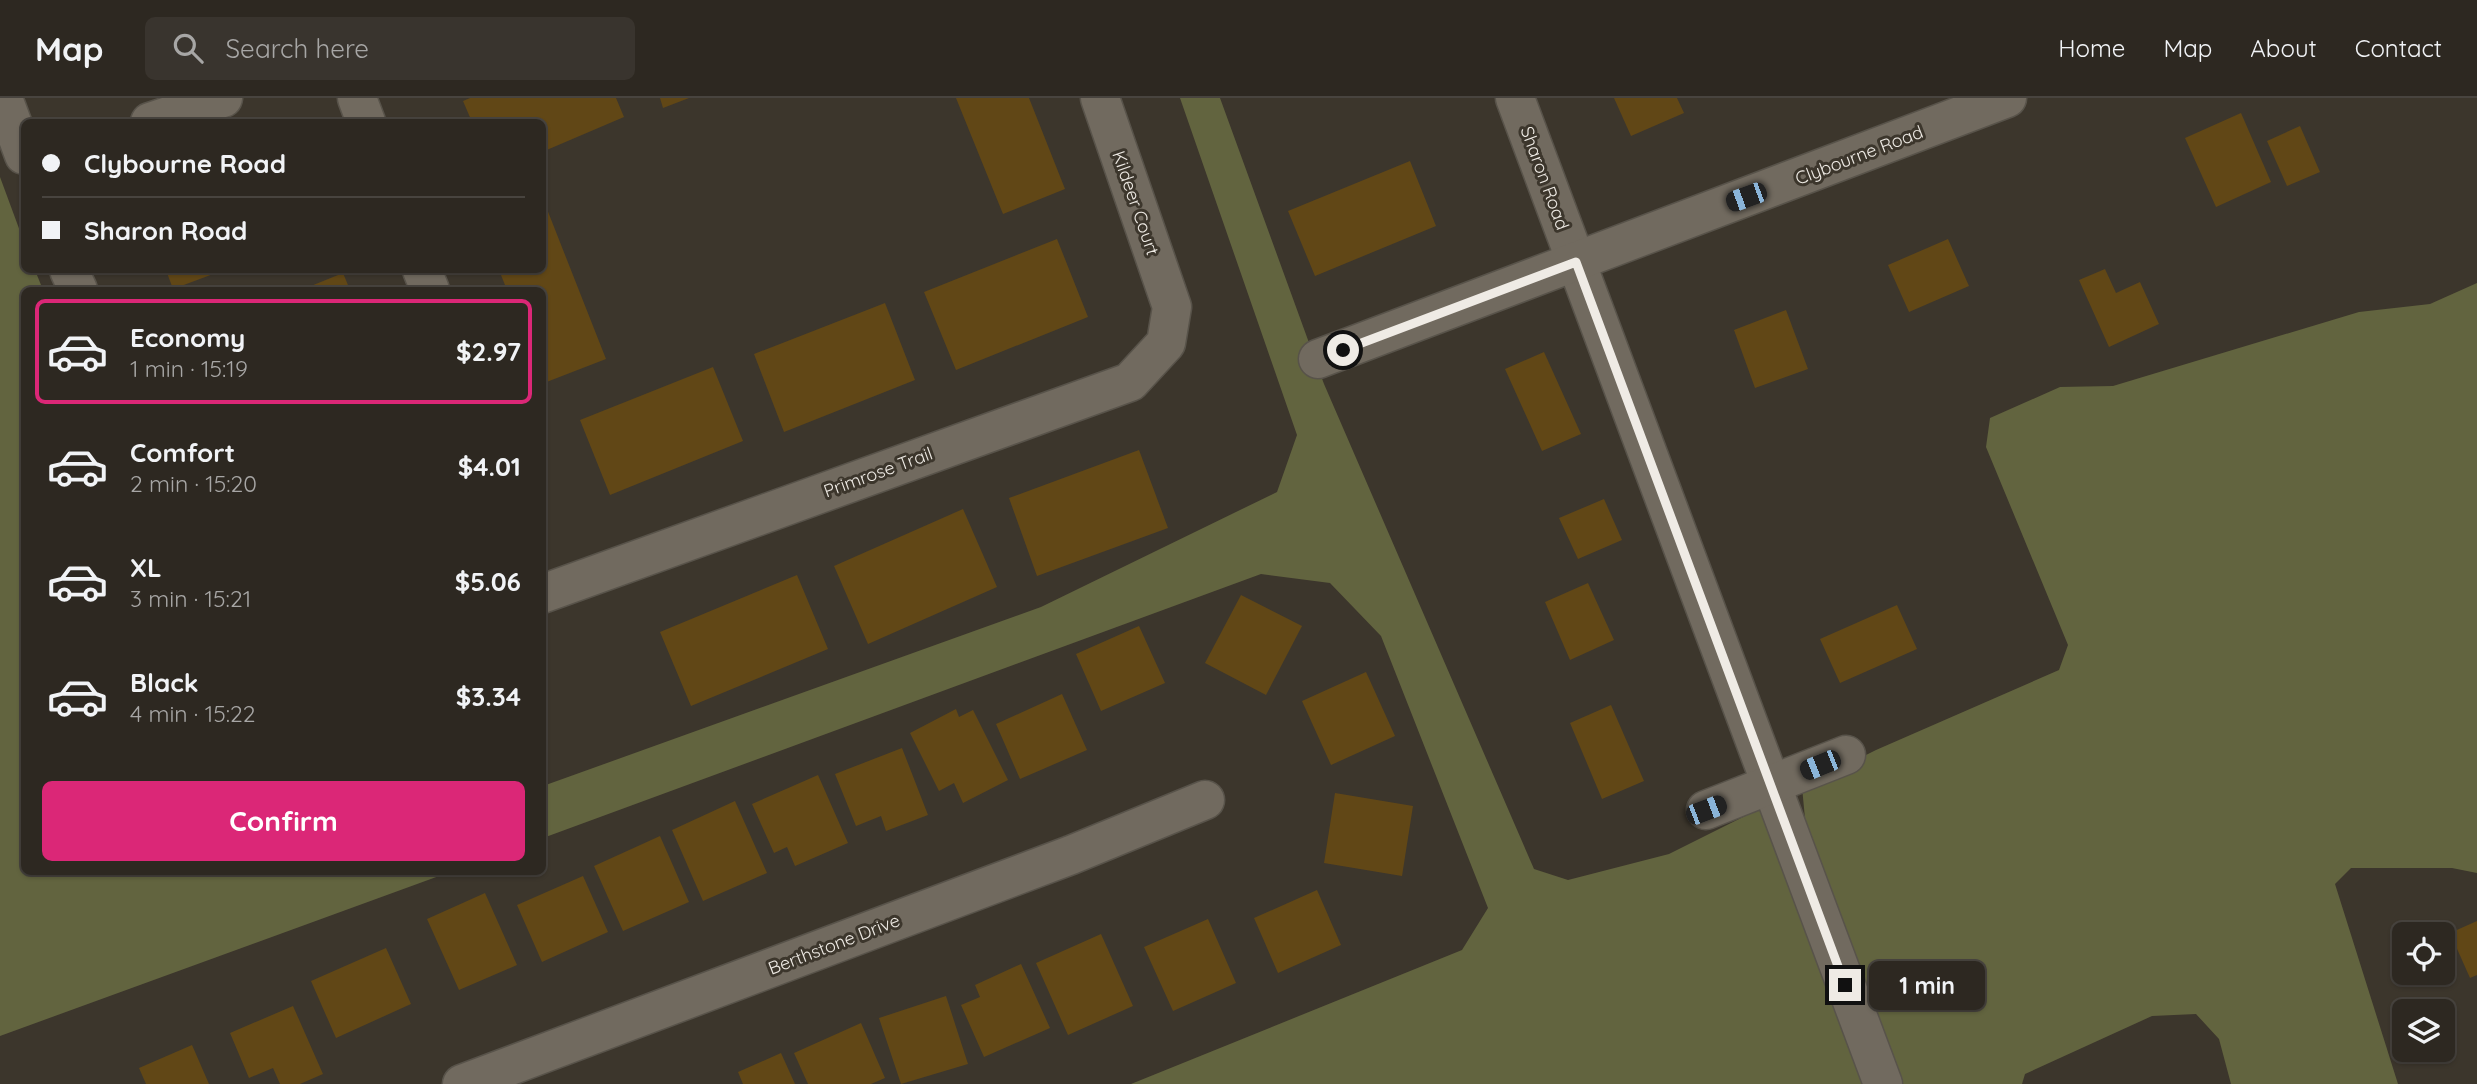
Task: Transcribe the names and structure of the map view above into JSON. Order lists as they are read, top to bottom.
{
  "streets": {
    "street": [
      "Clybourne Road",
      "Sharon Road",
      "Kildeer Court",
      "Primrose Trail",
      "Berthstone Drive"
    ]
  },
  "crossings": [
    ["Clybourne Road", "Sharon Road"],
    ["Kildeer Court", "Primrose Trail"]
  ],
  "page": {
    "header": "Map",
    "search": "Search here",
    "nav": [
      "Home",
      "Map",
      "About",
      "Contact"
    ],
    "banner": ["Clybourne Road", "Sharon Road"],
    "list": [
      {
        "name": "Economy",
        "note": "1 min · 15:19",
        "value": "$2.97"
      },
      {
        "name": "Comfort",
        "note": "2 min · 15:20",
        "value": "$4.01"
      },
      {
        "name": "XL",
        "note": "3 min · 15:21",
        "value": "$5.06"
      },
      {
        "name": "Black",
        "note": "4 min · 15:22",
        "value": "$3.34"
      }
    ],
    "buttons": "Confirm",
    "bubble": "1 min"
  }
}
